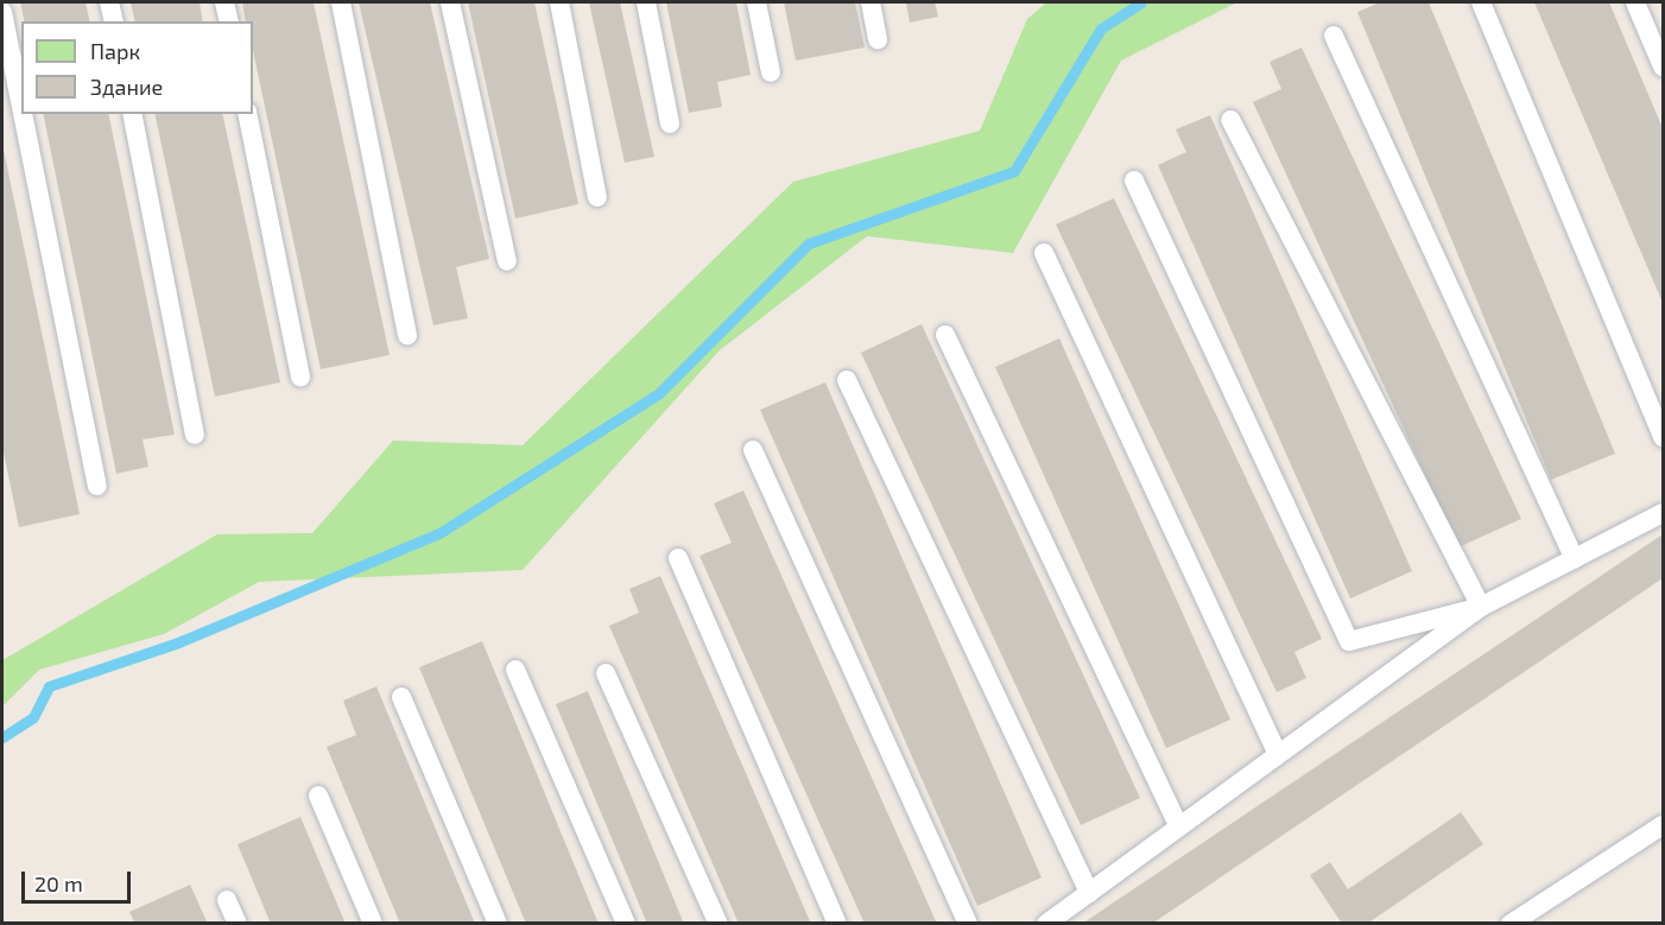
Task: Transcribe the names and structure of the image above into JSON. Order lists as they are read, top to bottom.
{
  "legend": ["Парк", "Здание"],
  "scale_bar": "20 m"
}
